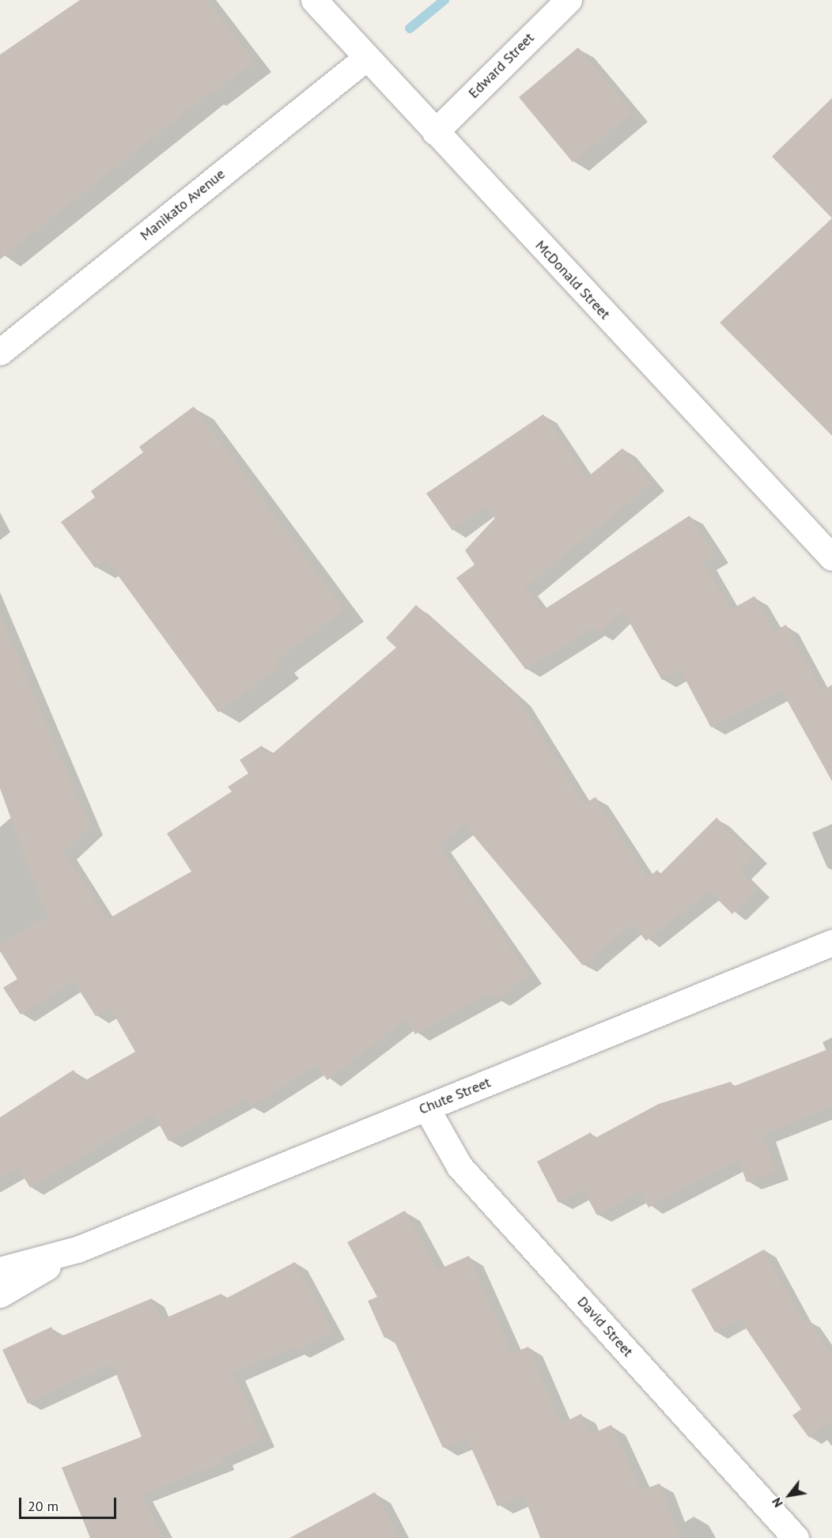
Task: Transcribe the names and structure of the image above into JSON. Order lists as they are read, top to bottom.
{
  "streets": {
    "street": [
      "Edward Street",
      "Manikato Avenue",
      "McDonald Street",
      "Chute Street",
      "David Street"
    ]
  },
  "crossings": [
    ["Edward Street", "McDonald Street"],
    ["Manikato Avenue", "McDonald Street"],
    ["Chute Street", "David Street"]
  ],
  "scale_bar": "20 m",
  "north": "bottom left"
}
